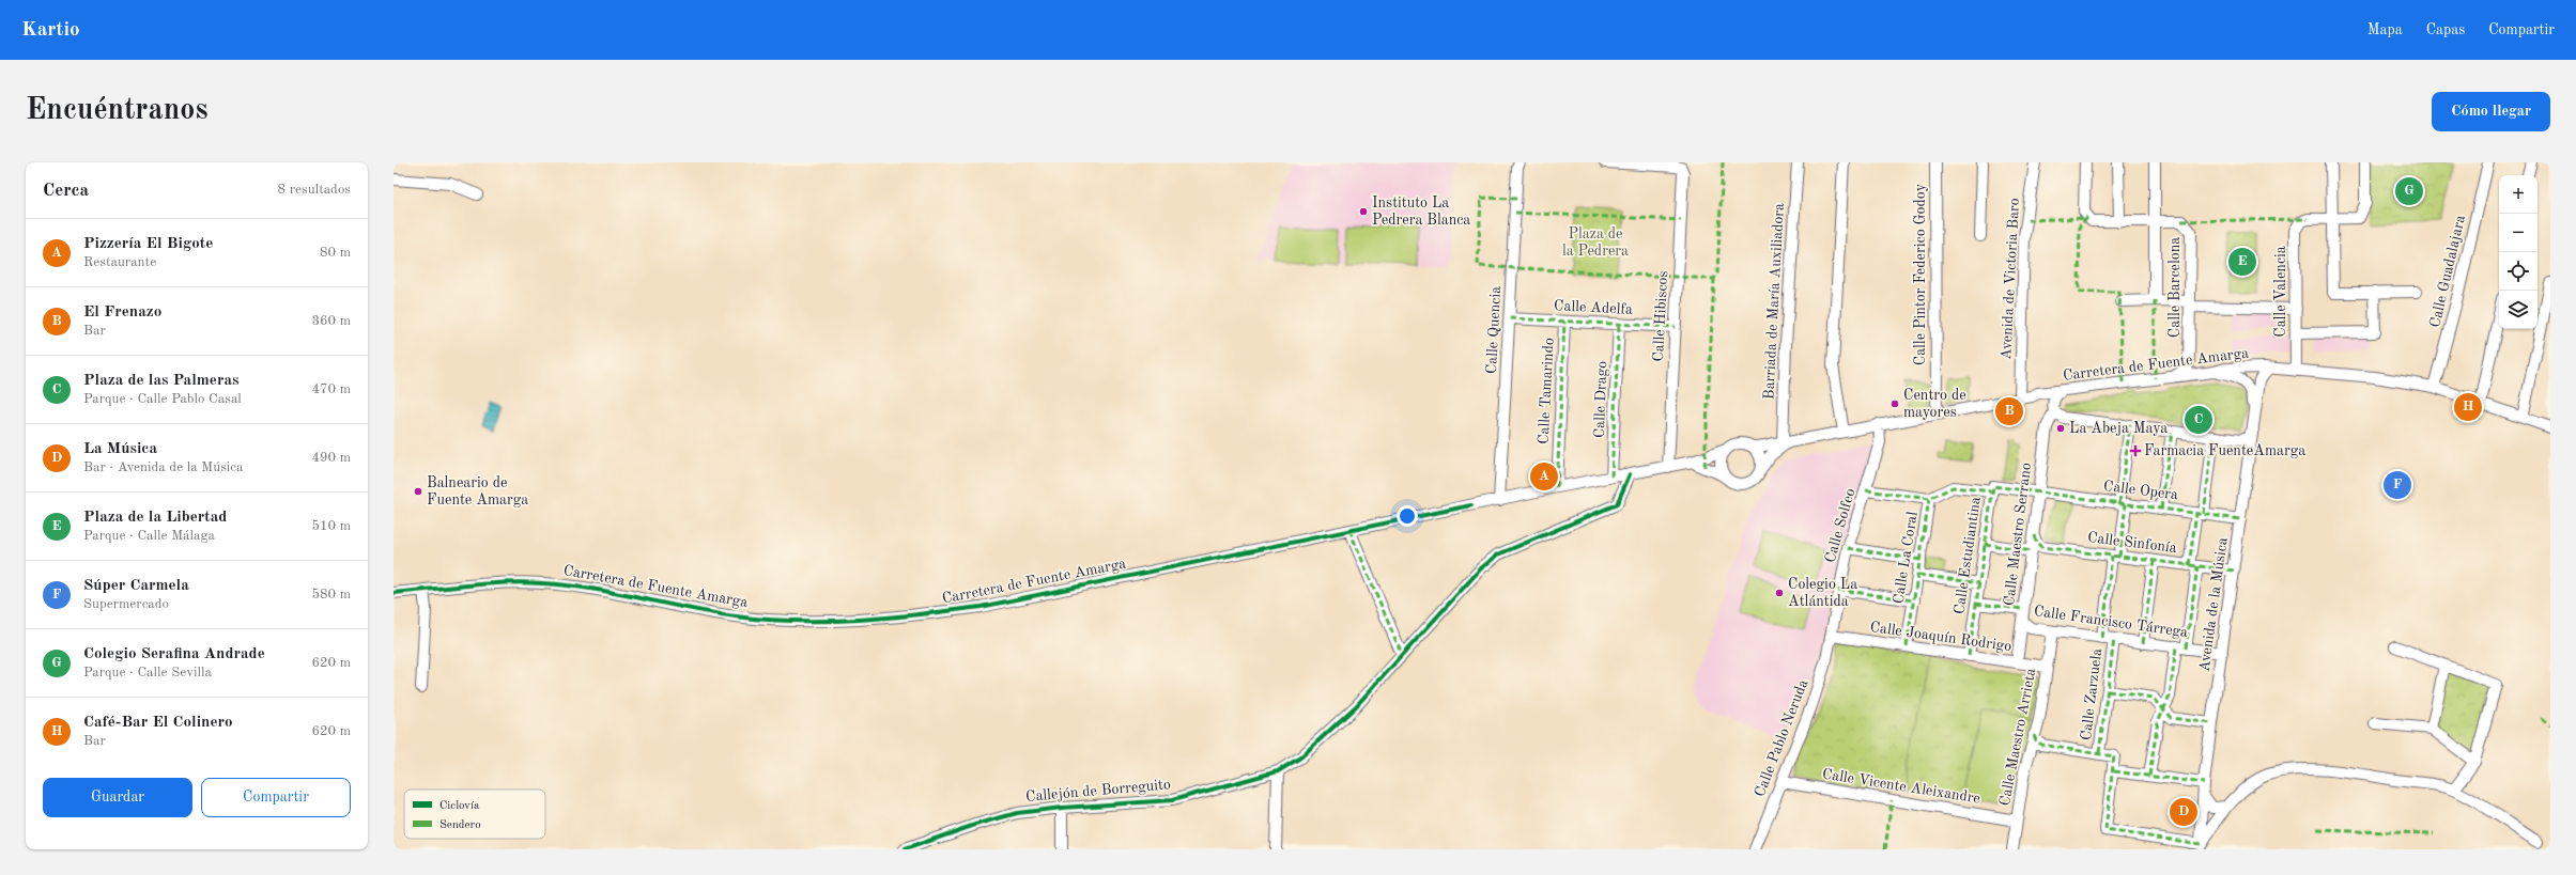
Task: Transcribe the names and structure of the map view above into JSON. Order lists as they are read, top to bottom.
{
  "streets": {
    "street": [
      "Calle Guadalajara",
      "Calle Pintor Federico Godoy",
      "Avenida de Victoria Baro",
      "Calle Barcelona",
      "Calle Valencia",
      "Barriada de María Auxiliadora",
      "Calle Adelfa",
      "Calle Hibiscos",
      "Calle Quencia",
      "Carretera de Fuente Amarga",
      "Calle Tamarindo",
      "Calle Drago",
      "Calle Opera",
      "Calle Solfeo",
      "Calle Maestro Serrano",
      "Calle Sinfonía",
      "Calle Estudiantina",
      "Calle La Coral",
      "Avenida de la Música",
      "Calle Francisco Tárrega",
      "Calle Joaquín Rodrigo",
      "Calle Zarzuela",
      "Calle Maestro Arrieta",
      "Calle Pablo Neruda",
      "Calle Vicente Aleixandre",
      "Callejón de Borreguito"
    ]
  },
  "crossings": [
    ["Calle Guadalajara", "Carretera de Fuente Amarga"],
    ["Calle Pintor Federico Godoy", "Carretera de Fuente Amarga"],
    ["Avenida de Victoria Baro", "Carretera de Fuente Amarga"],
    ["Calle Barcelona", "Carretera de Fuente Amarga"],
    ["Calle Valencia", "Carretera de Fuente Amarga"],
    ["Barriada de María Auxiliadora", "Carretera de Fuente Amarga"],
    ["Calle Adelfa", "Calle Hibiscos"],
    ["Calle Adelfa", "Calle Quencia"],
    ["Calle Adelfa", "Calle Tamarindo"],
    ["Calle Adelfa", "Calle Drago"],
    ["Calle Hibiscos", "Carretera de Fuente Amarga"],
    ["Calle Quencia", "Carretera de Fuente Amarga"],
    ["Carretera de Fuente Amarga", "Calle Tamarindo"],
    ["Carretera de Fuente Amarga", "Calle Drago"],
    ["Carretera de Fuente Amarga", "Calle Solfeo"],
    ["Carretera de Fuente Amarga", "Calle Maestro Serrano"],
    ["Carretera de Fuente Amarga", "Avenida de la Música"],
    ["Carretera de Fuente Amarga", "Callejón de Borreguito"],
    ["Calle Opera", "Calle Maestro Serrano"],
    ["Calle Opera", "Calle Estudiantina"],
    ["Calle Opera", "Calle La Coral"],
    ["Calle Opera", "Avenida de la Música"],
    ["Calle Solfeo", "Calle Joaquín Rodrigo"],
    ["Calle Solfeo", "Calle Pablo Neruda"],
    ["Calle Maestro Serrano", "Calle Sinfonía"],
    ["Calle Maestro Serrano", "Calle Francisco Tárrega"],
    ["Calle Maestro Serrano", "Calle Joaquín Rodrigo"],
    ["Calle Sinfonía", "Avenida de la Música"],
    ["Calle Estudiantina", "Calle Joaquín Rodrigo"],
    ["Calle La Coral", "Calle Joaquín Rodrigo"],
    ["Avenida de la Música", "Calle Francisco Tárrega"],
    ["Calle Francisco Tárrega", "Calle Zarzuela"],
    ["Calle Francisco Tárrega", "Calle Maestro Arrieta"],
    ["Calle Joaquín Rodrigo", "Calle Maestro Arrieta"],
    ["Calle Joaquín Rodrigo", "Calle Pablo Neruda"],
    ["Calle Maestro Arrieta", "Calle Vicente Aleixandre"],
    ["Calle Pablo Neruda", "Calle Vicente Aleixandre"]
  ],
  "parks": ["Plaza de la Pedrera"],
  "places": {
    "other": [
      "Instituto La Pedrera Blanca",
      "Centro de mayores",
      "La Abeja Maya",
      "Balneario de Fuente Amarga",
      "Colegio La Atlántida"
    ],
    "health": ["Farmacia FuenteAmarga"]
  },
  "legend": ["Ciclovía", "Sendero"],
  "page": {
    "header": "Kartio",
    "nav": ["Mapa", "Capas", "Compartir"],
    "buttons": [
      "Cómo llegar",
      ["Guardar", "Compartir"]
    ],
    "title": "Encuéntranos",
    "heading": ["Cerca", "8 resultados"],
    "map_buttons": ["+", "−"],
    "pins": [
      "G",
      "E",
      "H",
      "B",
      "C",
      "A",
      "F",
      "D"
    ],
    "list": [
      {
        "mark": "A",
        "name": "Pizzería El Bigote",
        "note": "Restaurante",
        "value": "80 m"
      },
      {
        "mark": "B",
        "name": "El Frenazo",
        "note": "Bar",
        "value": "360 m"
      },
      {
        "mark": "C",
        "name": "Plaza de las Palmeras",
        "note": "Parque · Calle Pablo Casal",
        "value": "470 m"
      },
      {
        "mark": "D",
        "name": "La Música",
        "note": "Bar · Avenida de la Música",
        "value": "490 m"
      },
      {
        "mark": "E",
        "name": "Plaza de la Libertad",
        "note": "Parque · Calle Málaga",
        "value": "510 m"
      },
      {
        "mark": "F",
        "name": "Súper Carmela",
        "note": "Supermercado",
        "value": "580 m"
      },
      {
        "mark": "G",
        "name": "Colegio Serafina Andrade",
        "note": "Parque · Calle Sevilla",
        "value": "620 m"
      },
      {
        "mark": "H",
        "name": "Café-Bar El Colinero",
        "note": "Bar",
        "value": "620 m"
      }
    ]
  }
}
